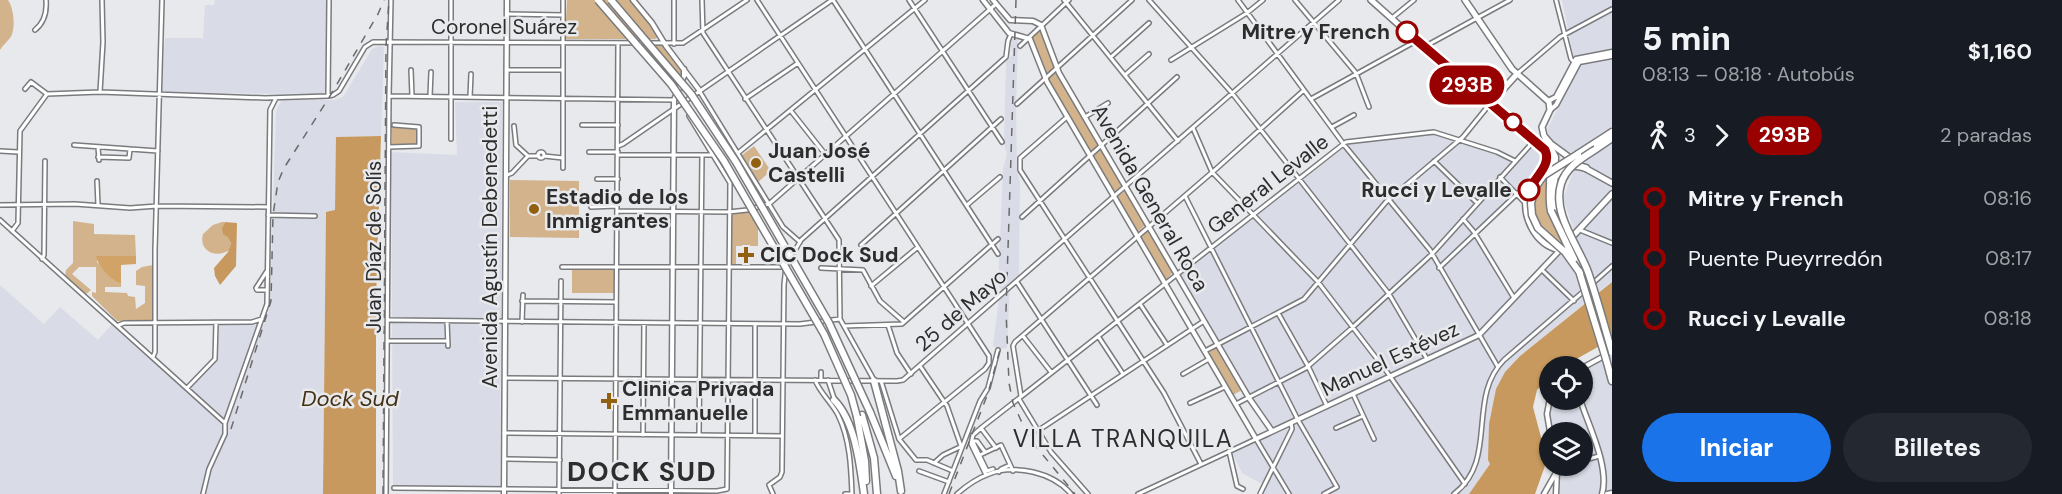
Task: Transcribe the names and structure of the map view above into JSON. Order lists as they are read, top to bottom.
{
  "streets": {
    "main road": ["Avenida General Roca", "Avenida Agustín Debenedetti", "Manuel Estévez"],
    "street": [
      "Coronel Suárez",
      "General Levalle",
      "Juan Díaz de Solís",
      "25 de Mayo"
    ]
  },
  "crossings": [
    ["Coronel Suárez", "Juan Díaz de Solís"],
    ["Coronel Suárez", "Avenida Agustín Debenedetti"],
    ["General Levalle", "Avenida General Roca"],
    ["Avenida General Roca", "25 de Mayo"],
    ["Avenida General Roca", "Manuel Estévez"],
    ["Avenida Agustín Debenedetti", "25 de Mayo"]
  ],
  "districts": ["VILLA TRANQUILA", "DOCK SUD"],
  "water": ["Dock Sud"],
  "places": {
    "other": [
      "Mitre y French",
      "Juan José Castelli",
      "Rucci y Levalle",
      "Estadio de los Inmigrantes"
    ],
    "health": ["CIC Dock Sud", "Clinica Privada Emmanuelle"]
  },
  "lines": ["bus line 293B"],
  "page": {
    "on_map": "293B",
    "heading": ["5 min", "08:13 – 08:18 · Autobús", "$1,160"],
    "legs": ["3", "293B", "2 paradas"],
    "list": [
      {
        "name": "Mitre y French",
        "value": "08:16"
      },
      {
        "name": "Puente Pueyrredón",
        "value": "08:17"
      },
      {
        "name": "Rucci y Levalle",
        "value": "08:18"
      }
    ],
    "buttons": ["Iniciar", "Billetes"]
  }
}
